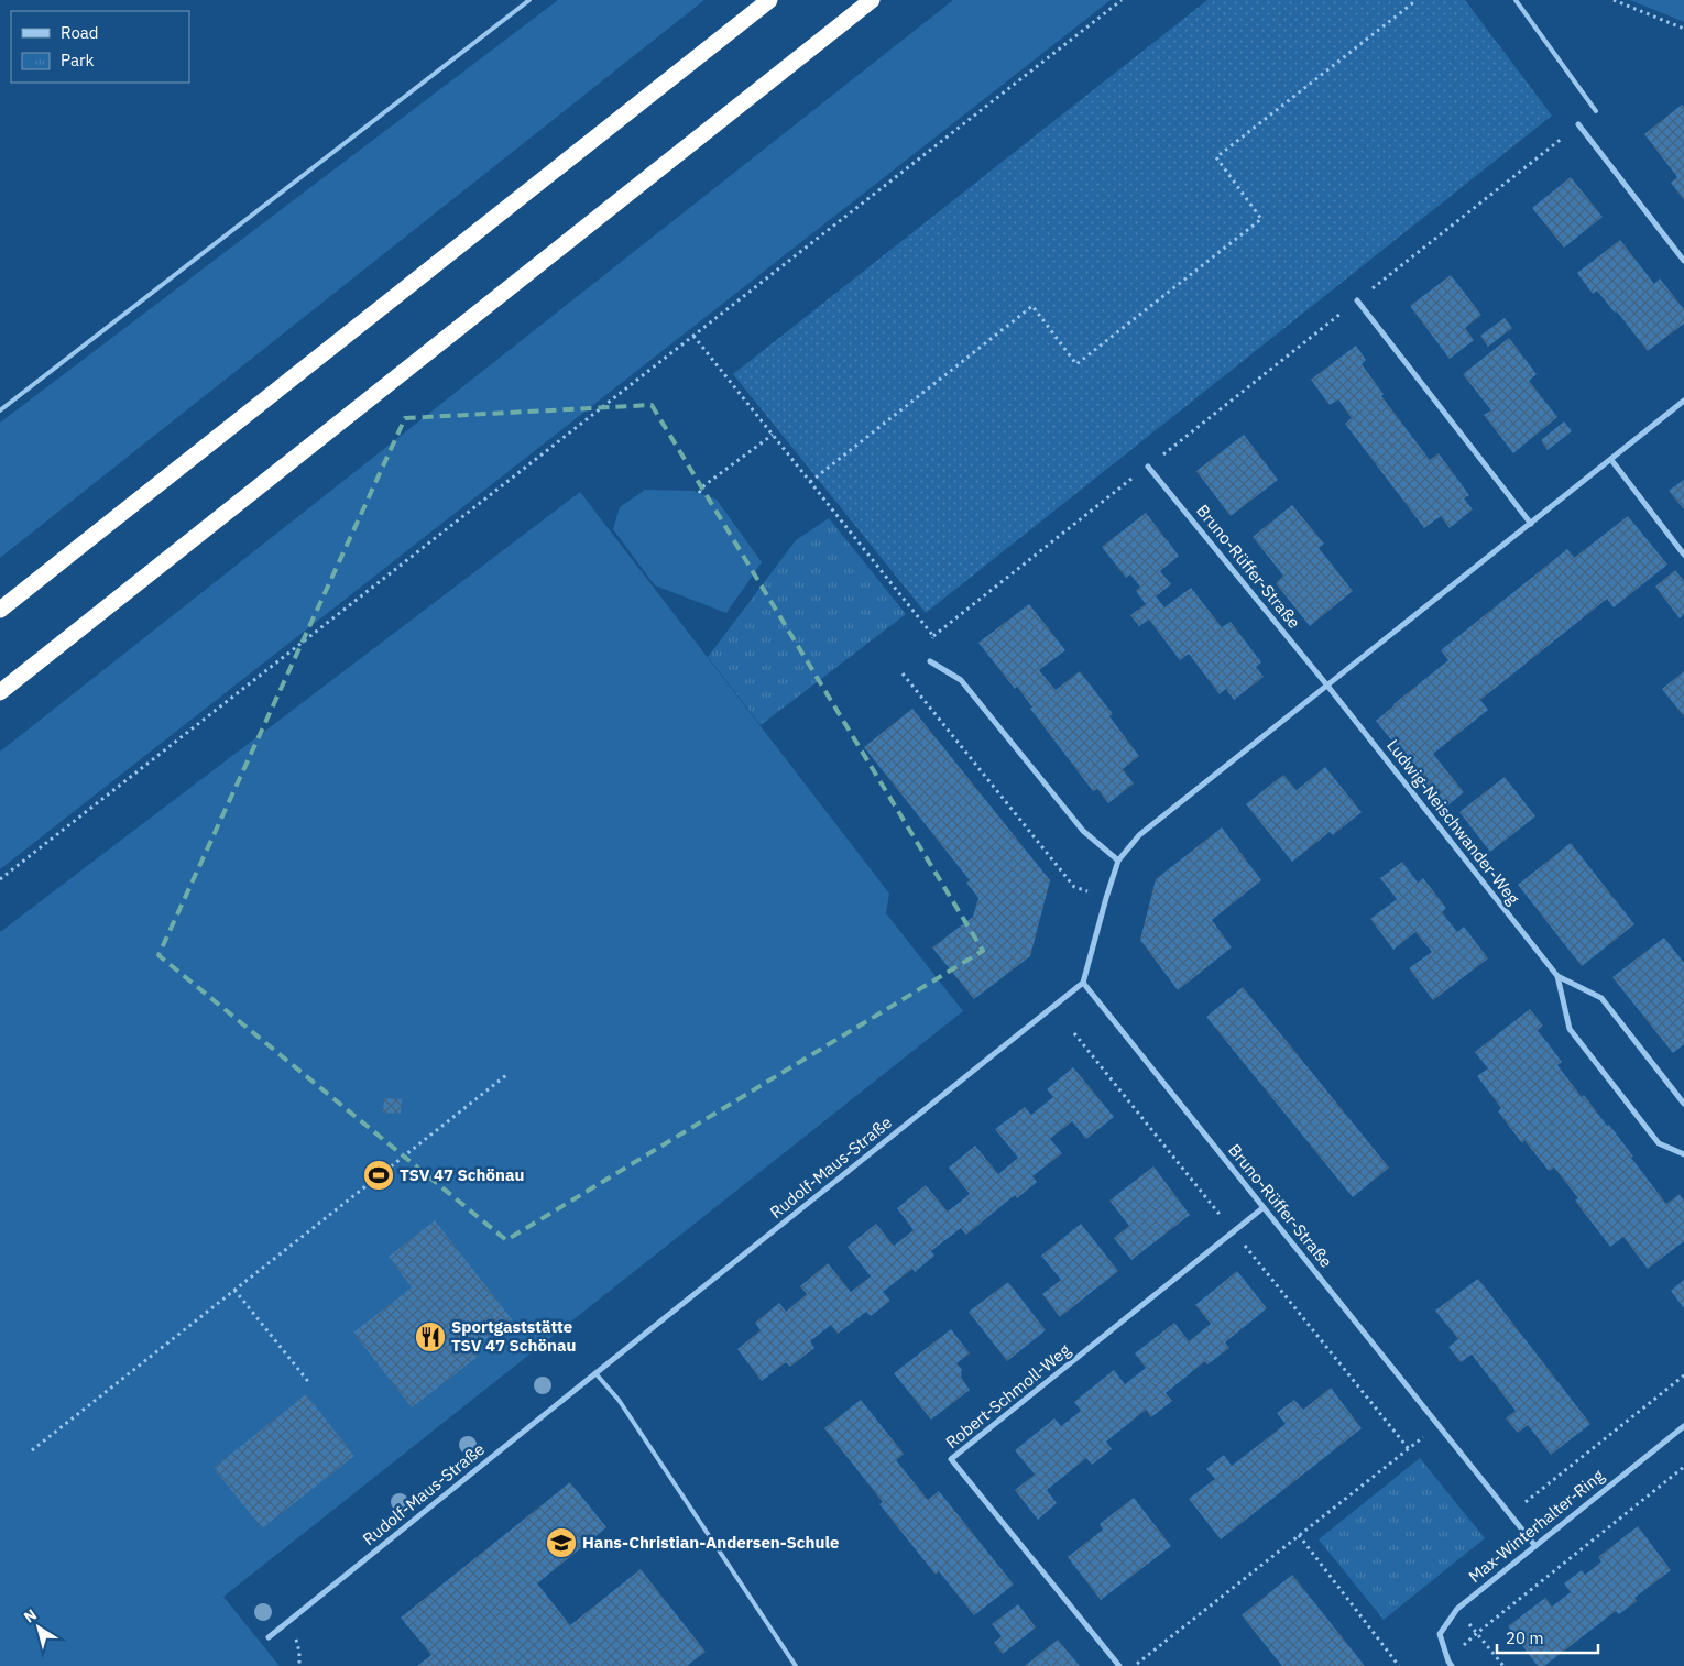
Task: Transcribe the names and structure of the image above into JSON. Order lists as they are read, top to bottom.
{
  "streets": {
    "street": [
      "Bruno-Rüffer-Straße",
      "Ludwig-Neischwander-Weg",
      "Rudolf-Maus-Straße",
      "Robert-Schmoll-Weg",
      "Max-Winterhalter-Ring"
    ]
  },
  "crossings": [
    ["Bruno-Rüffer-Straße", "Ludwig-Neischwander-Weg"],
    ["Bruno-Rüffer-Straße", "Rudolf-Maus-Straße"],
    ["Bruno-Rüffer-Straße", "Robert-Schmoll-Weg"],
    ["Bruno-Rüffer-Straße", "Max-Winterhalter-Ring"]
  ],
  "places": {
    "sports": ["TSV 47 Schönau"],
    "restaurant": ["Sportgaststätte TSV 47 Schönau"],
    "school or university": ["Hans-Christian-Andersen-Schule"]
  },
  "legend": ["Road", "Park"],
  "scale_bar": "20 m",
  "north": "top left"
}
